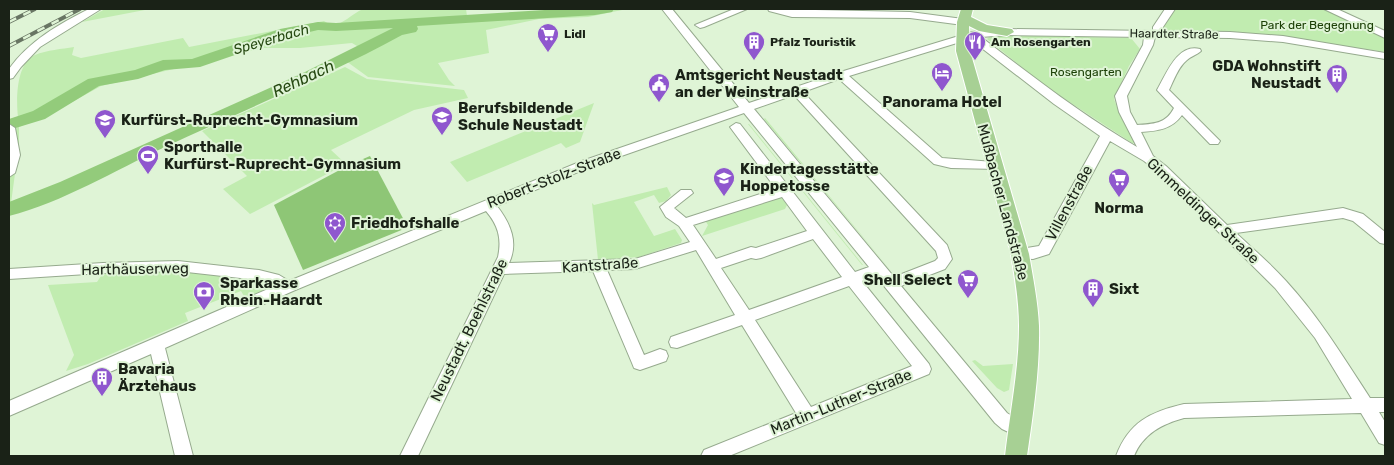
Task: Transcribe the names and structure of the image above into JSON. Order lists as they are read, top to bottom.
{
  "streets": {
    "main road": ["Mußbacher Landstraße"],
    "street": [
      "Haardter Straße",
      "Robert-Stolz-Straße",
      "Villenstraße",
      "Gimmeldinger Straße",
      "Kantstraße",
      "Harthäuserweg",
      "Neustadt, Boehlstraße",
      "Martin-Luther-Straße"
    ]
  },
  "crossings": [
    ["Haardter Straße", "Robert-Stolz-Straße"],
    ["Haardter Straße", "Mußbacher Landstraße"],
    ["Haardter Straße", "Gimmeldinger Straße"],
    ["Robert-Stolz-Straße", "Mußbacher Landstraße"],
    ["Robert-Stolz-Straße", "Gimmeldinger Straße"],
    ["Robert-Stolz-Straße", "Harthäuserweg"],
    ["Robert-Stolz-Straße", "Neustadt, Boehlstraße"],
    ["Mußbacher Landstraße", "Villenstraße"],
    ["Mußbacher Landstraße", "Gimmeldinger Straße"],
    ["Villenstraße", "Gimmeldinger Straße"],
    ["Kantstraße", "Neustadt, Boehlstraße"]
  ],
  "water": ["Speyerbach", "Rehbach"],
  "parks": ["Park der Begegnung", "Rosengarten"],
  "places": {
    "supermarket": ["Lidl", "Norma", "Shell Select"],
    "building": [
      "Pfalz Touristik",
      "GDA Wohnstift Neustadt",
      "Sixt",
      "Bavaria Ärztehaus"
    ],
    "restaurant": ["Am Rosengarten"],
    "hotel": ["Panorama Hotel"],
    "public building": ["Amtsgericht Neustadt an der Weinstraße"],
    "school or university": ["Berufsbildende Schule Neustadt", "Kurfürst-Ruprecht-Gymnasium", "Kindertagesstätte Hoppetosse"],
    "sports": ["Sporthalle Kurfürst-Ruprecht-Gymnasium"],
    "synagogue": ["Friedhofshalle"],
    "bank": ["Sparkasse Rhein-Haardt"]
  }
}
